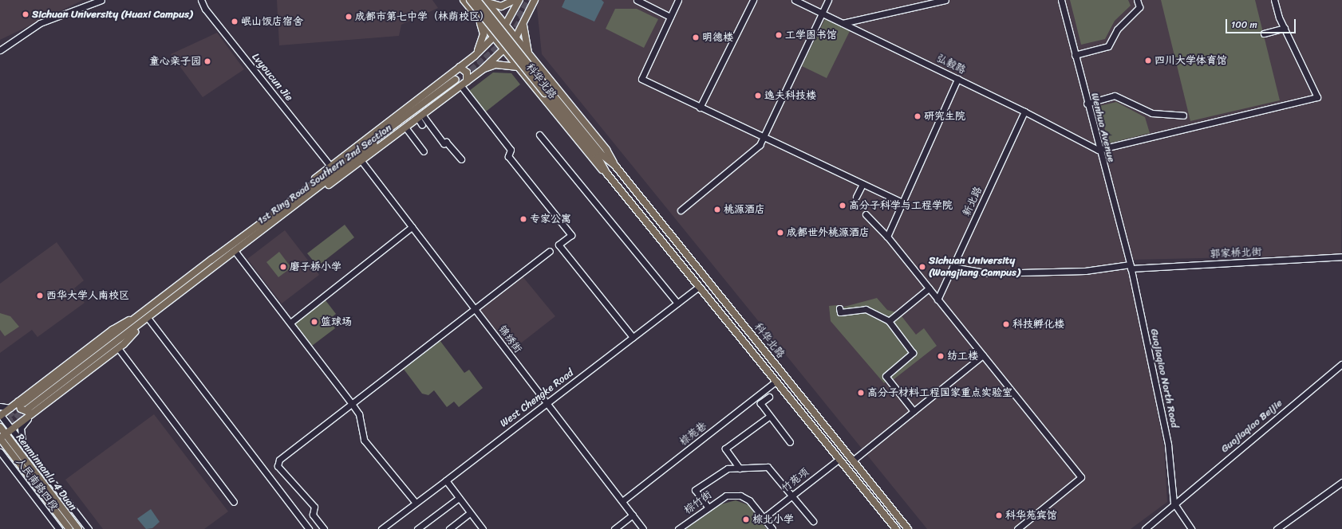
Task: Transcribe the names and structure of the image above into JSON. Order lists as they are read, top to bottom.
{
  "streets": {
    "main road": ["科华北路", "1st Ring Road Southern 2nd Section", "Renminnanlu 4 Duan"],
    "street": [
      "弘毅路",
      "Lvyoucun Jie",
      "Wenhua Avenue",
      "新北路",
      "郭家桥北街",
      "锦绣街",
      "Guojiaqiao North Road",
      "West Chengke Road",
      "Guojiaqiao Beijie",
      "棕苑巷",
      "竹苑项",
      "人民南路四段",
      "棕竹街"
    ]
  },
  "crossings": [
    ["弘毅路", "Wenhua Avenue"],
    ["弘毅路", "新北路"],
    ["Lvyoucun Jie", "1st Ring Road Southern 2nd Section"],
    ["科华北路", "1st Ring Road Southern 2nd Section"],
    ["科华北路", "West Chengke Road"],
    ["科华北路", "棕苑巷"],
    ["科华北路", "竹苑项"],
    ["Wenhua Avenue", "郭家桥北街"],
    ["Wenhua Avenue", "Guojiaqiao North Road"],
    ["1st Ring Road Southern 2nd Section", "锦绣街"],
    ["1st Ring Road Southern 2nd Section", "Renminnanlu 4 Duan"],
    ["1st Ring Road Southern 2nd Section", "人民南路四段"],
    ["新北路", "郭家桥北街"],
    ["郭家桥北街", "Guojiaqiao North Road"],
    ["锦绣街", "West Chengke Road"],
    ["锦绣街", "棕苑巷"],
    ["Guojiaqiao North Road", "Guojiaqiao Beijie"],
    ["竹苑项", "棕竹街"]
  ],
  "places": [
    "Sichuan University (Huaxi Campus)",
    "成都市第七中学（林荫校区）",
    "岷山饭店宿舍",
    "工学图书馆",
    "明德楼",
    "四川大学体育馆",
    "童心亲子园",
    "逸夫科技楼",
    "研究生院",
    "高分子科学与工程学院",
    "桃源酒店",
    "专家公寓",
    "成都世外桃源酒店",
    "磨子桥小学",
    "Sichuan University (Wangjiang Campus)",
    "西华大学人南校区",
    "篮球场",
    "科技孵化楼",
    "纺工楼",
    "高分子材料工程国家重点实验室",
    "科华苑宾馆",
    "棕北小学"
  ],
  "scale_bar": "100 m"
}
